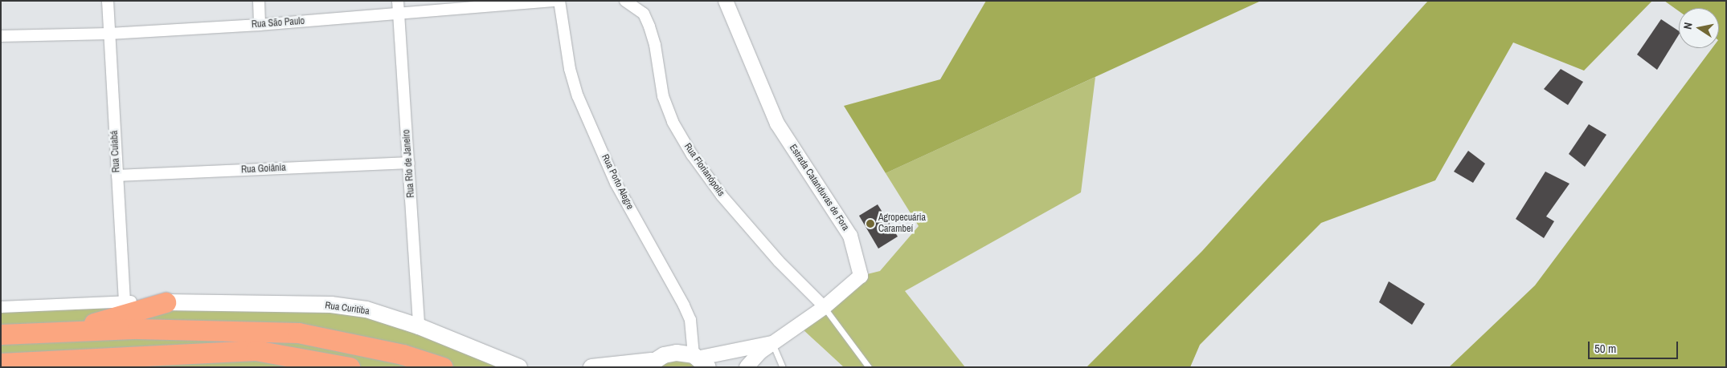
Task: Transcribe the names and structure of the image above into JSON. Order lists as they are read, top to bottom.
{
  "streets": {
    "main road": ["Rua Curitiba"],
    "street": [
      "Rua São Paulo",
      "Rua Cuiabá",
      "Rua Rio de Janeiro",
      "Rua Goiânia",
      "Rua Florianópolis",
      "Rua Porto Alegre",
      "Estrada Catanduvas de Fora"
    ]
  },
  "crossings": [
    ["Rua São Paulo", "Rua Cuiabá"],
    ["Rua São Paulo", "Rua Rio de Janeiro"],
    ["Rua Cuiabá", "Rua Goiânia"],
    ["Rua Rio de Janeiro", "Rua Goiânia"],
    ["Rua Rio de Janeiro", "Rua Curitiba"],
    ["Rua Florianópolis", "Estrada Catanduvas de Fora"]
  ],
  "places": ["Agropecuária Carambeí"],
  "scale_bar": "50 m",
  "north": "left"
}
